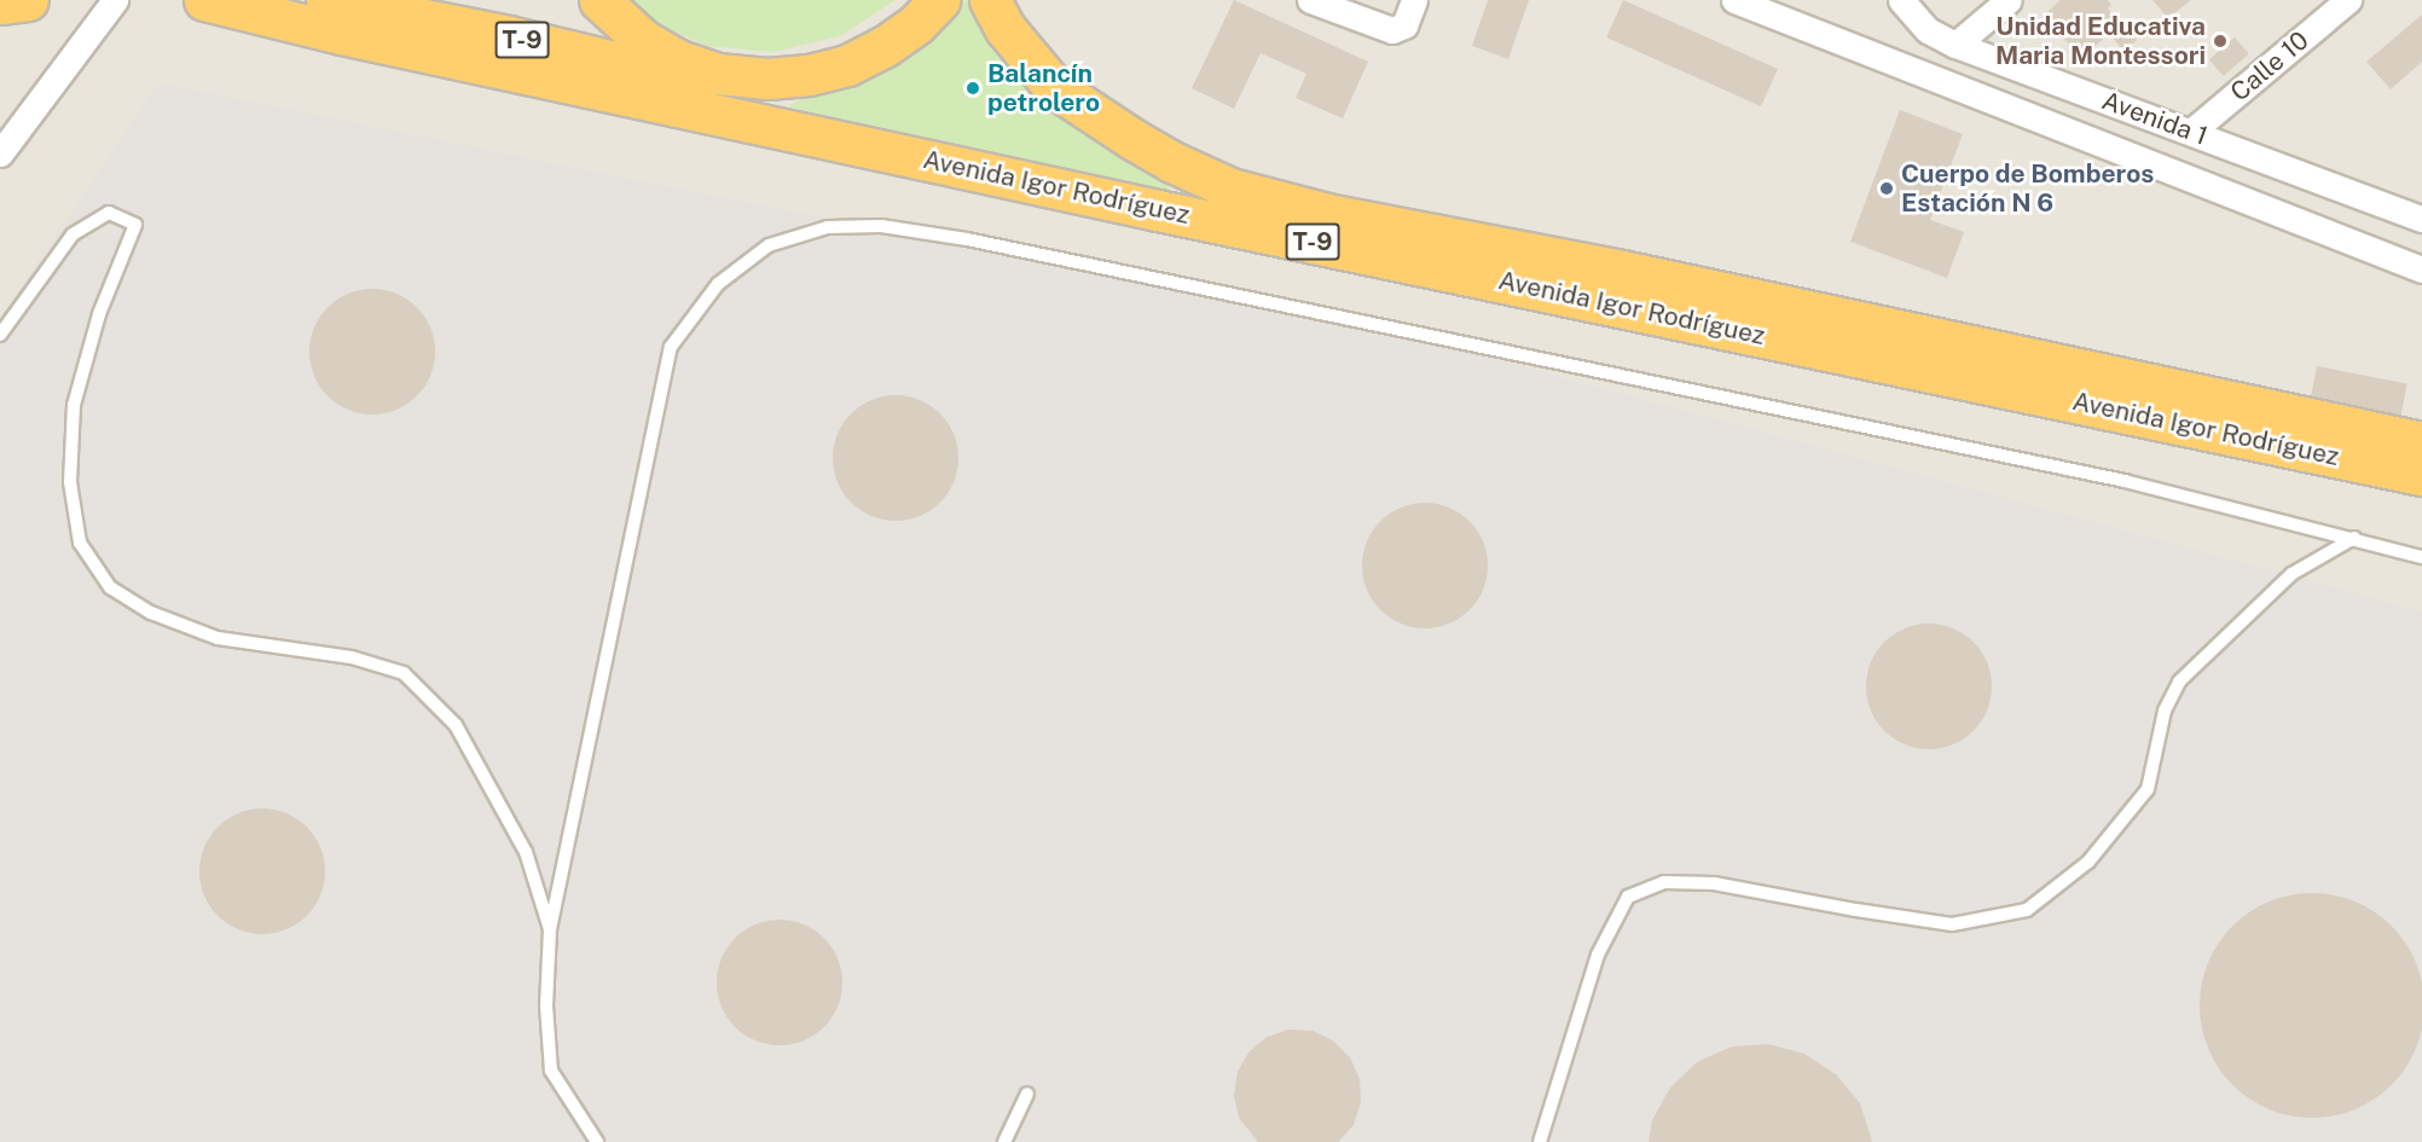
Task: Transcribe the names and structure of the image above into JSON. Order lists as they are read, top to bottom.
{
  "streets": {
    "highway": ["T-9", "Avenida Igor Rodríguez"],
    "street": ["Calle 10", "Avenida 1"]
  },
  "crossings": [
    ["T-9", "Avenida Igor Rodríguez"],
    ["Calle 10", "Avenida 1"]
  ],
  "places": ["Unidad Educativa Maria Montessori", "Balancín petrolero", "Cuerpo de Bomberos Estación N 6"]
}
